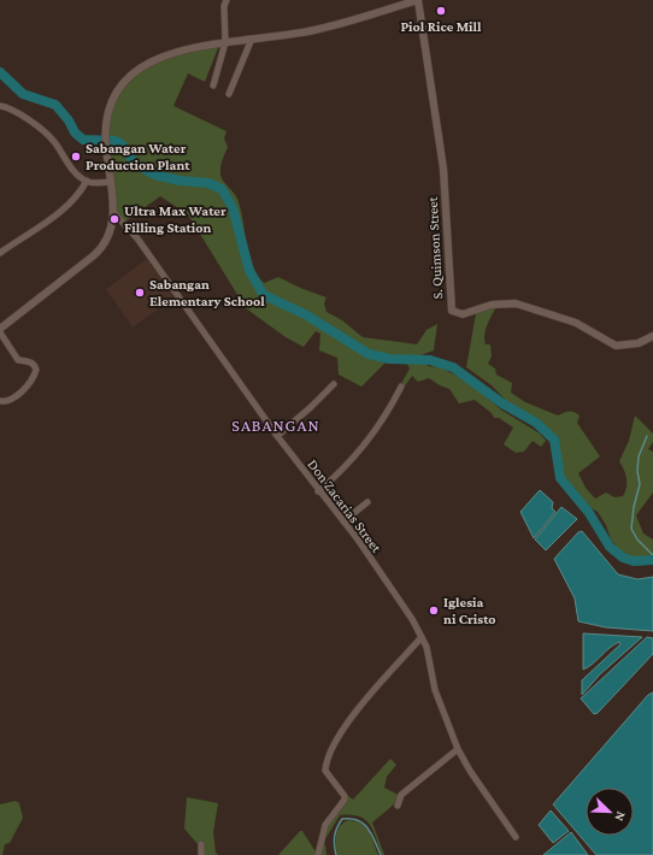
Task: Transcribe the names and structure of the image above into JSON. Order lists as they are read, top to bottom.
{
  "streets": {
    "street": ["S. Quimson Street", "Don Zacarias Street"]
  },
  "districts": ["SABANGAN"],
  "places": [
    "Piol Rice Mill",
    "Sabangan Water Production Plant",
    "Ultra Max Water Filling Station",
    "Sabangan Elementary School",
    "Iglesia ni Cristo"
  ],
  "north": "bottom right"
}
